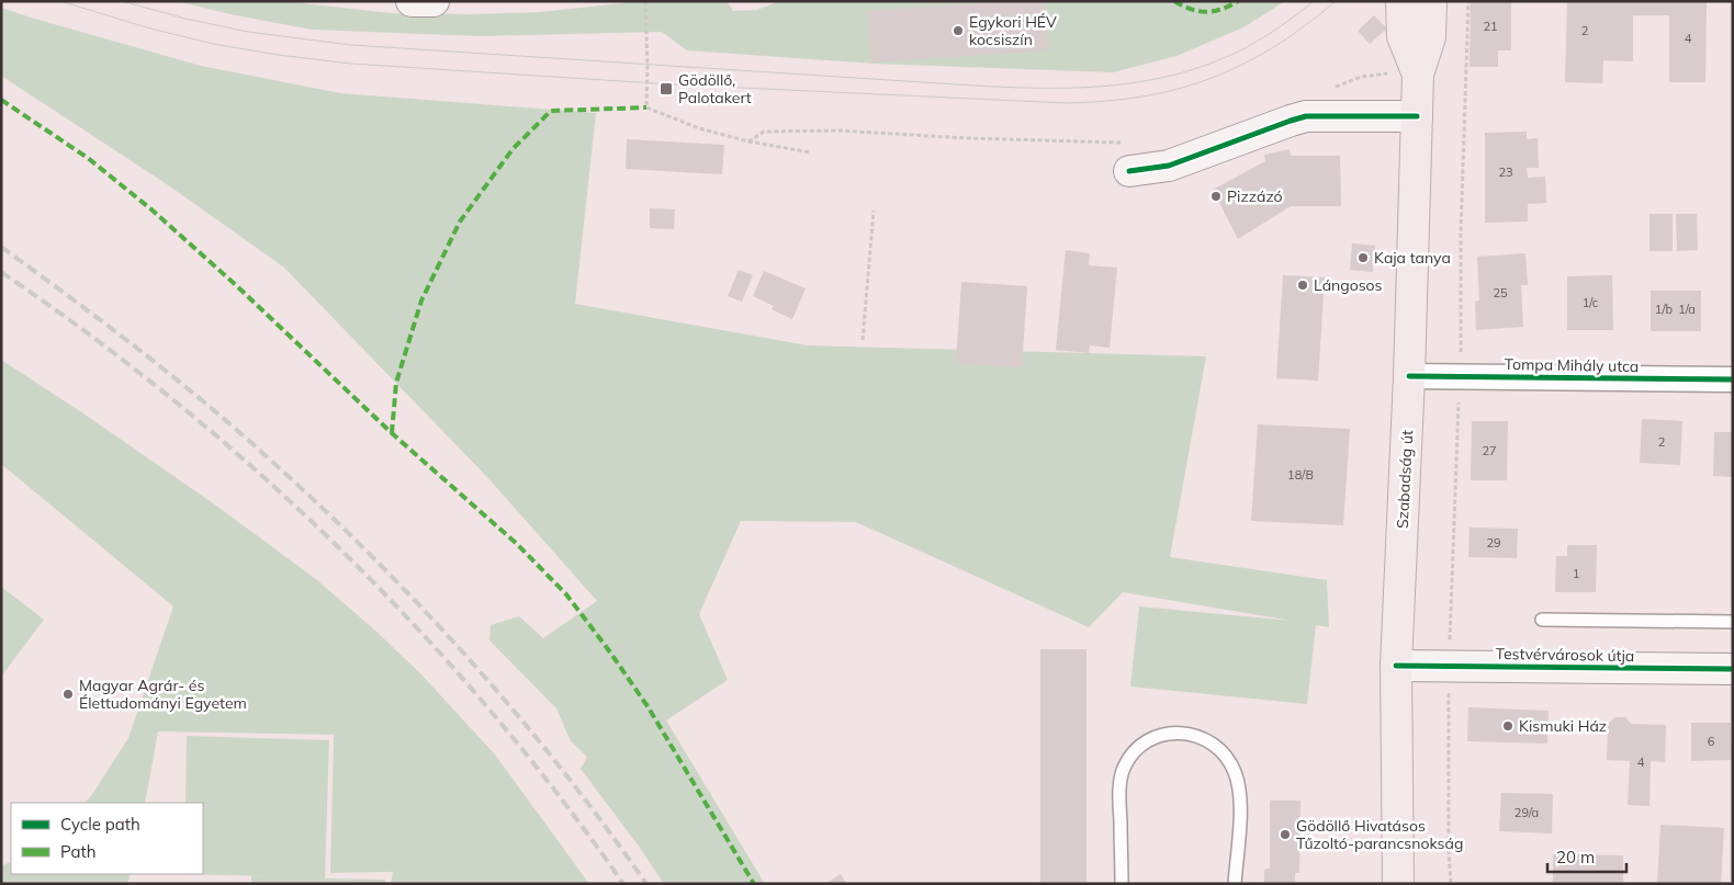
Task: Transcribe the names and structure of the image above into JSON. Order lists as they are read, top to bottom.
{
  "streets": {
    "main road": ["Szabadság út"],
    "street": ["Tompa Mihály utca", "Testvérvárosok útja"]
  },
  "crossings": [
    ["Tompa Mihály utca", "Szabadság út"],
    ["Szabadság út", "Testvérvárosok útja"]
  ],
  "places": {
    "other": [
      "Egykori HÉV kocsiszín",
      "Pizzázó",
      "Kaja tanya",
      "Lángosos",
      "Magyar Agrár- és Élettudományi Egyetem",
      "Kismuki Ház",
      "Gödöllő Hivatásos Tűzoltó-parancsnokság"
    ],
    "transit": ["Gödöllő, Palotakert"]
  },
  "house_numbers": [
    "21",
    "2",
    "4",
    "23",
    "25",
    "1/c",
    "1/b",
    "1/a",
    "2",
    "27",
    "18/B",
    "29",
    "1",
    "6",
    "4",
    "29/a"
  ],
  "legend": ["Cycle path", "Path"],
  "scale_bar": "20 m"
}
